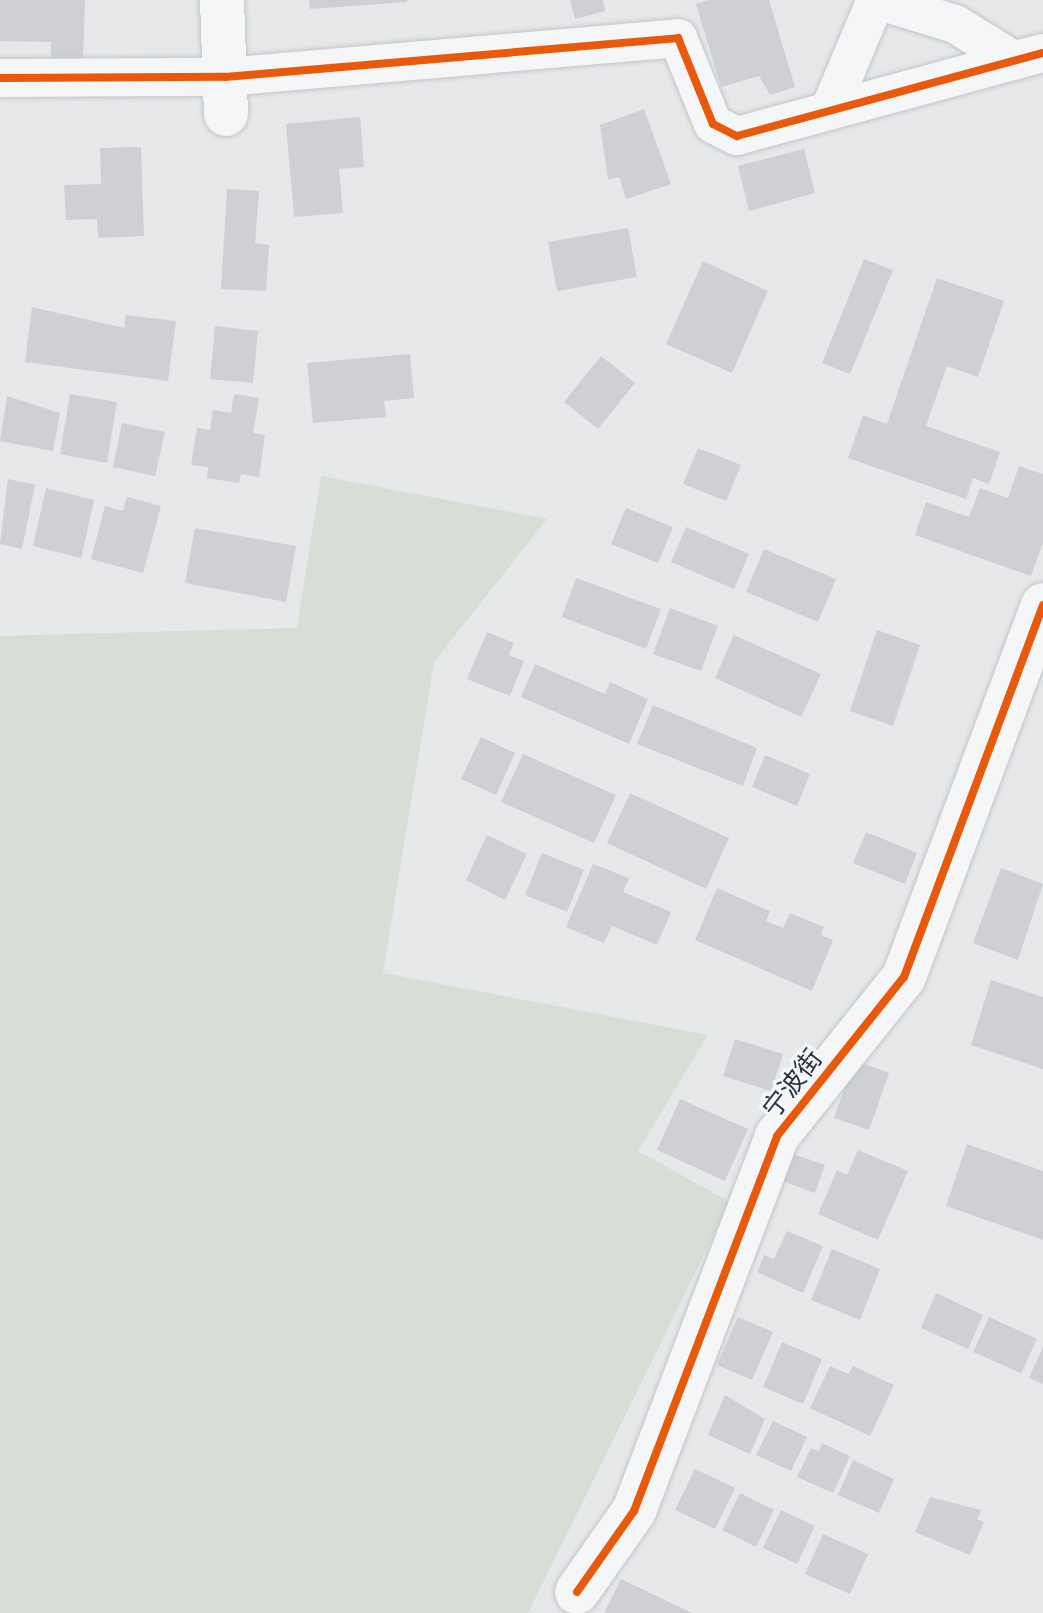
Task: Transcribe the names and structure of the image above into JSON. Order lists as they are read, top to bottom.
{
  "streets": {
    "street": ["宁波街"]
  }
}
